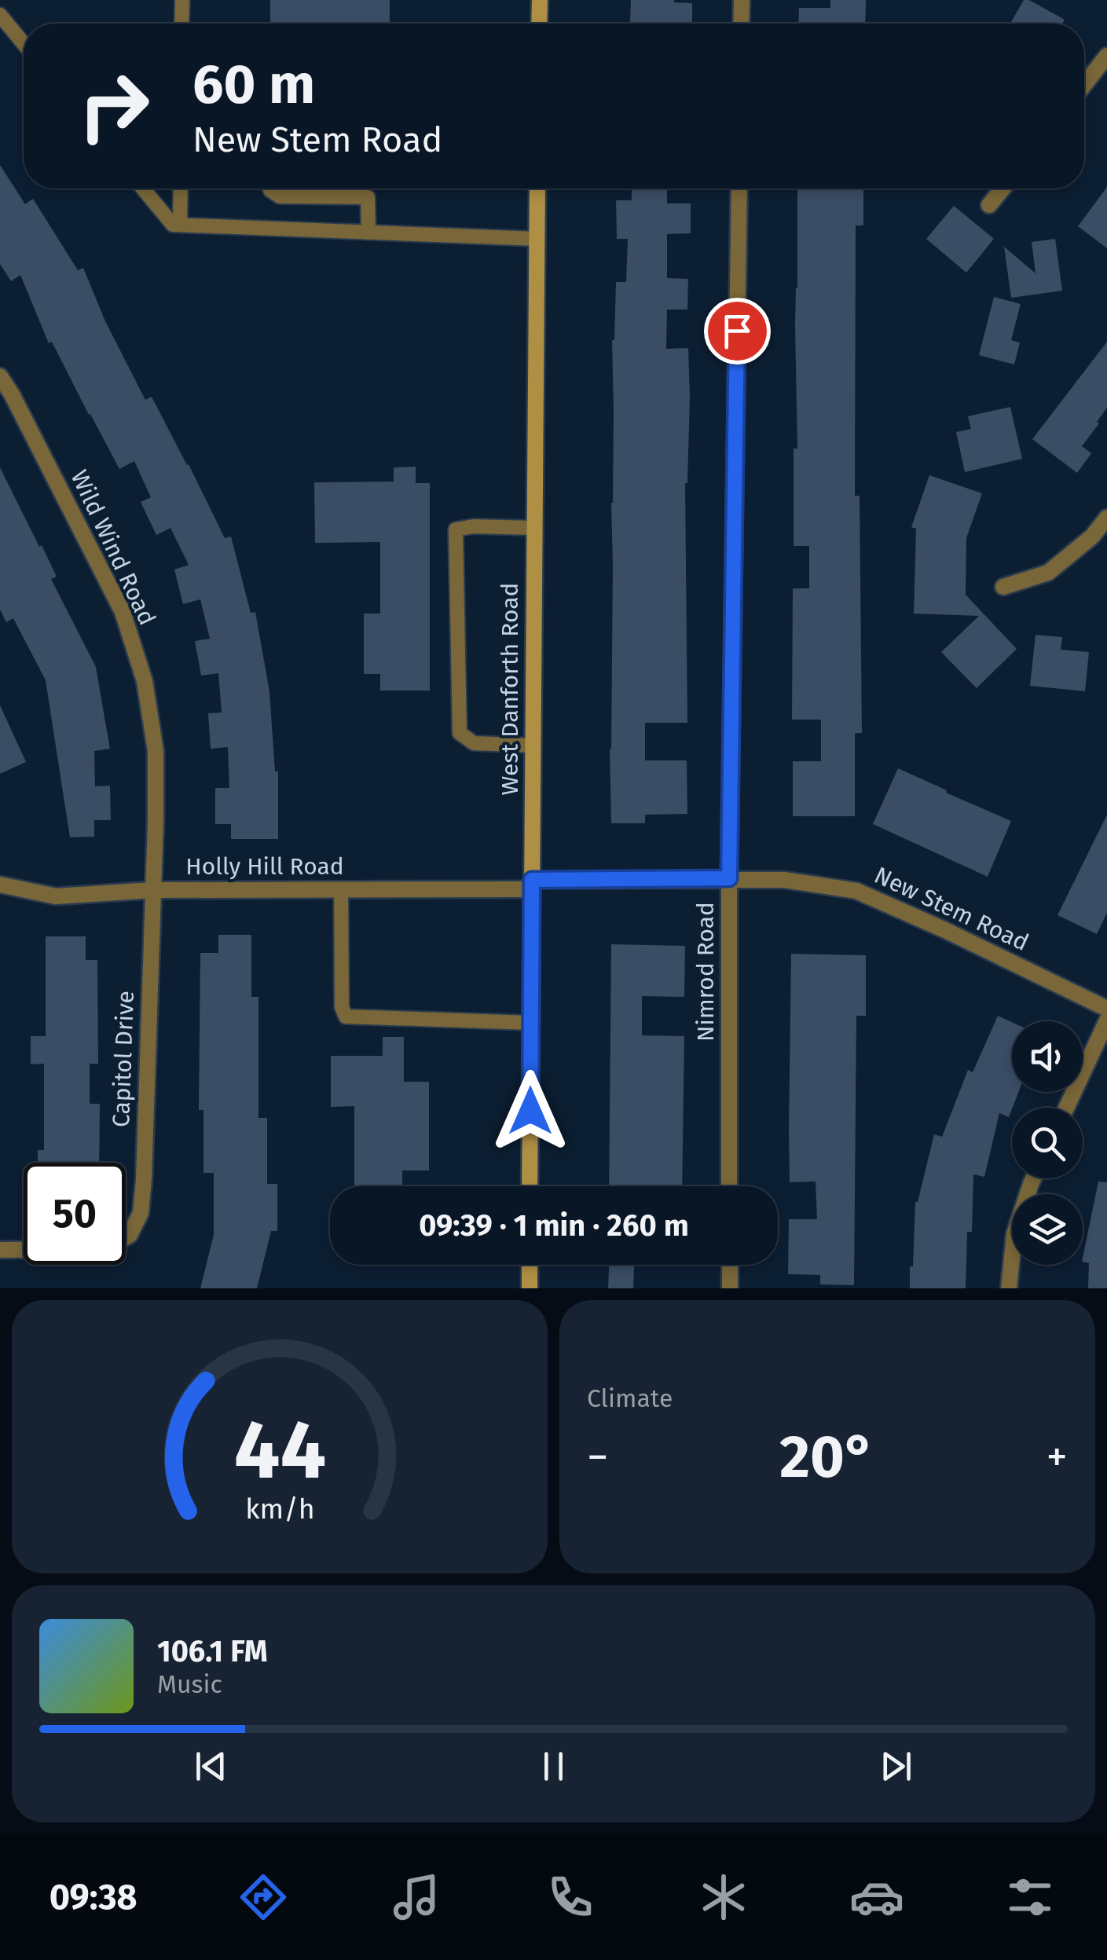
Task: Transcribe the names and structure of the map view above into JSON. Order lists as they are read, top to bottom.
{
  "streets": {
    "main road": ["West Danforth Road"],
    "street": [
      "Wild Wind Road",
      "Holly Hill Road",
      "New Stem Road",
      "Nimrod Road",
      "Capitol Drive"
    ]
  },
  "crossings": [
    ["Wild Wind Road", "Holly Hill Road"],
    ["Wild Wind Road", "Capitol Drive"],
    ["West Danforth Road", "Holly Hill Road"],
    ["West Danforth Road", "New Stem Road"],
    ["Holly Hill Road", "New Stem Road"],
    ["Holly Hill Road", "Capitol Drive"],
    ["New Stem Road", "Nimrod Road"]
  ],
  "page": {
    "turn": ["60 m", "New Stem Road"],
    "limit": "50",
    "trip": "09:39 · 1 min · 260 m",
    "tile": "Climate",
    "heat": ["−", "20°", "+"],
    "song": ["106.1 FM", "Music"],
    "tabs": "09:38",
    "gauge": ["44", "km/h"]
  }
}
